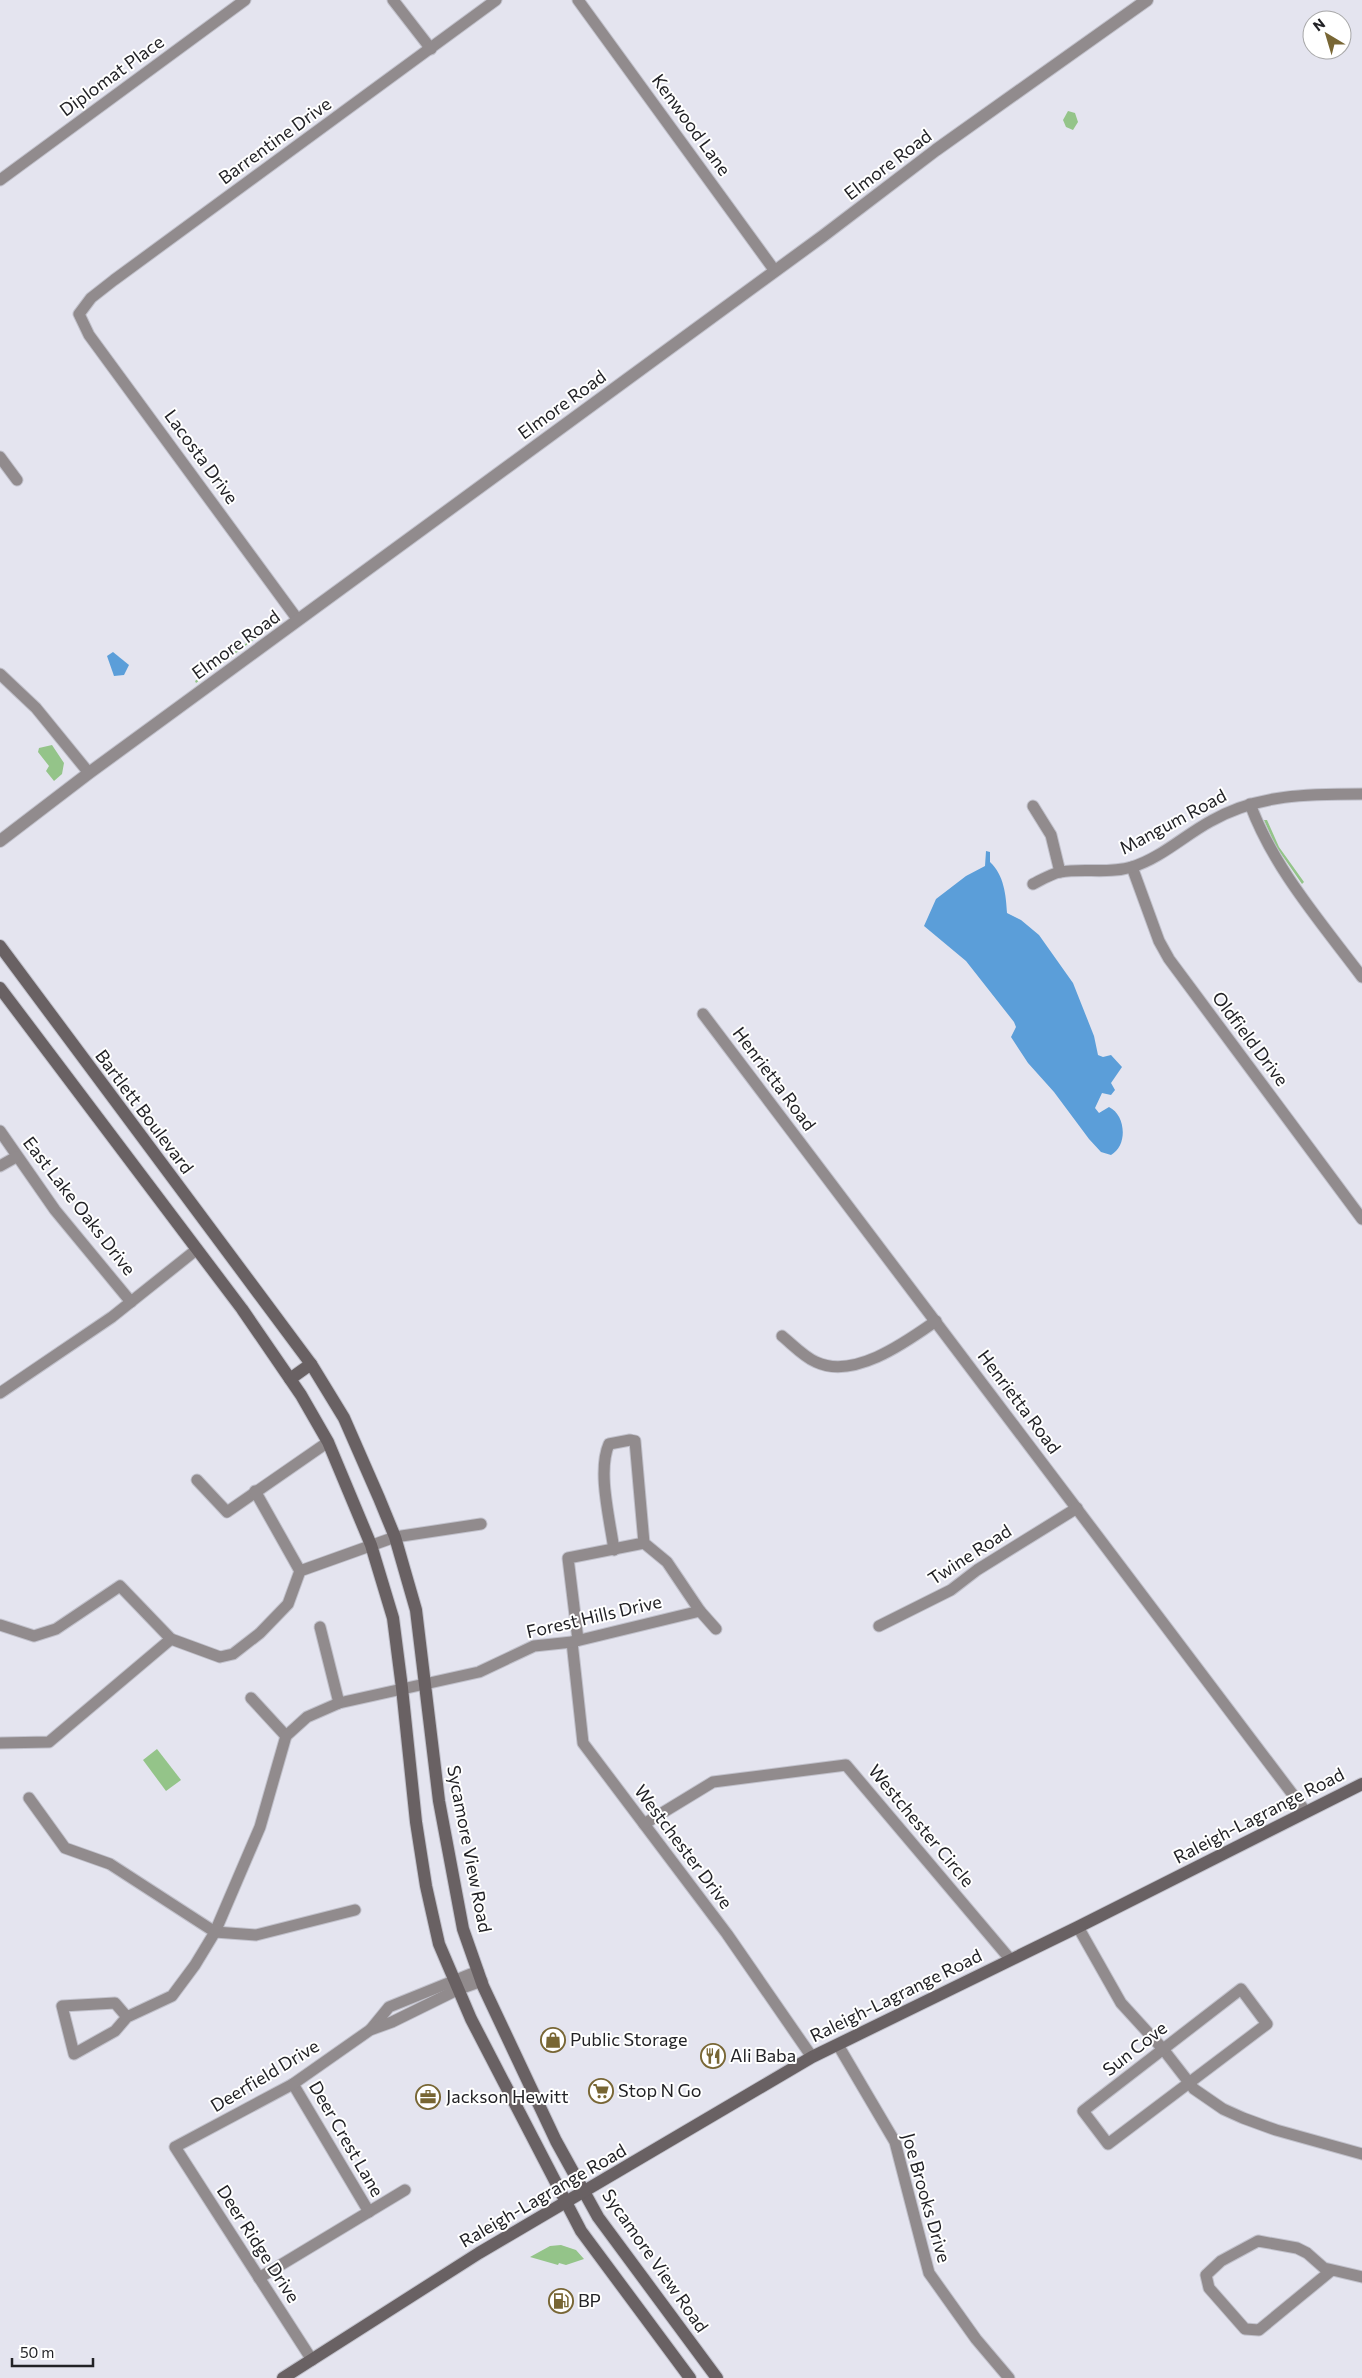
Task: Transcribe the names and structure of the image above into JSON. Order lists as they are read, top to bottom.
{
  "streets": {
    "main road": ["Bartlett Boulevard", "Raleigh-Lagrange Road", "Sycamore View Road"],
    "street": [
      "Diplomat Place",
      "Kenwood Lane",
      "Barrentine Drive",
      "Elmore Road",
      "Lacosta Drive",
      "Mangum Road",
      "Oldfield Drive",
      "Henrietta Road",
      "East Lake Oaks Drive",
      "Twine Road",
      "Forest Hills Drive",
      "Westchester Circle",
      "Westchester Drive",
      "Sun Cove",
      "Deerfield Drive",
      "Deer Crest Lane",
      "Joe Brooks Drive",
      "Deer Ridge Drive"
    ]
  },
  "crossings": [
    ["Kenwood Lane", "Elmore Road"],
    ["Barrentine Drive", "Lacosta Drive"],
    ["Elmore Road", "Lacosta Drive"],
    ["Mangum Road", "Oldfield Drive"],
    ["Henrietta Road", "Twine Road"],
    ["Henrietta Road", "Raleigh-Lagrange Road"],
    ["Bartlett Boulevard", "Sycamore View Road"],
    ["Forest Hills Drive", "Westchester Drive"],
    ["Forest Hills Drive", "Sycamore View Road"],
    ["Raleigh-Lagrange Road", "Westchester Circle"],
    ["Raleigh-Lagrange Road", "Westchester Drive"],
    ["Raleigh-Lagrange Road", "Sycamore View Road"],
    ["Raleigh-Lagrange Road", "Joe Brooks Drive"],
    ["Raleigh-Lagrange Road", "Deer Ridge Drive"],
    ["Westchester Circle", "Westchester Drive"],
    ["Sycamore View Road", "Deerfield Drive"],
    ["Deerfield Drive", "Deer Crest Lane"],
    ["Deerfield Drive", "Deer Ridge Drive"]
  ],
  "places": {
    "shop": ["Public Storage"],
    "restaurant": ["Ali Baba"],
    "supermarket": ["Stop N Go"],
    "office": ["Jackson Hewitt"],
    "fuel station": ["BP"]
  },
  "scale_bar": "50 m",
  "north": "top left"
}
